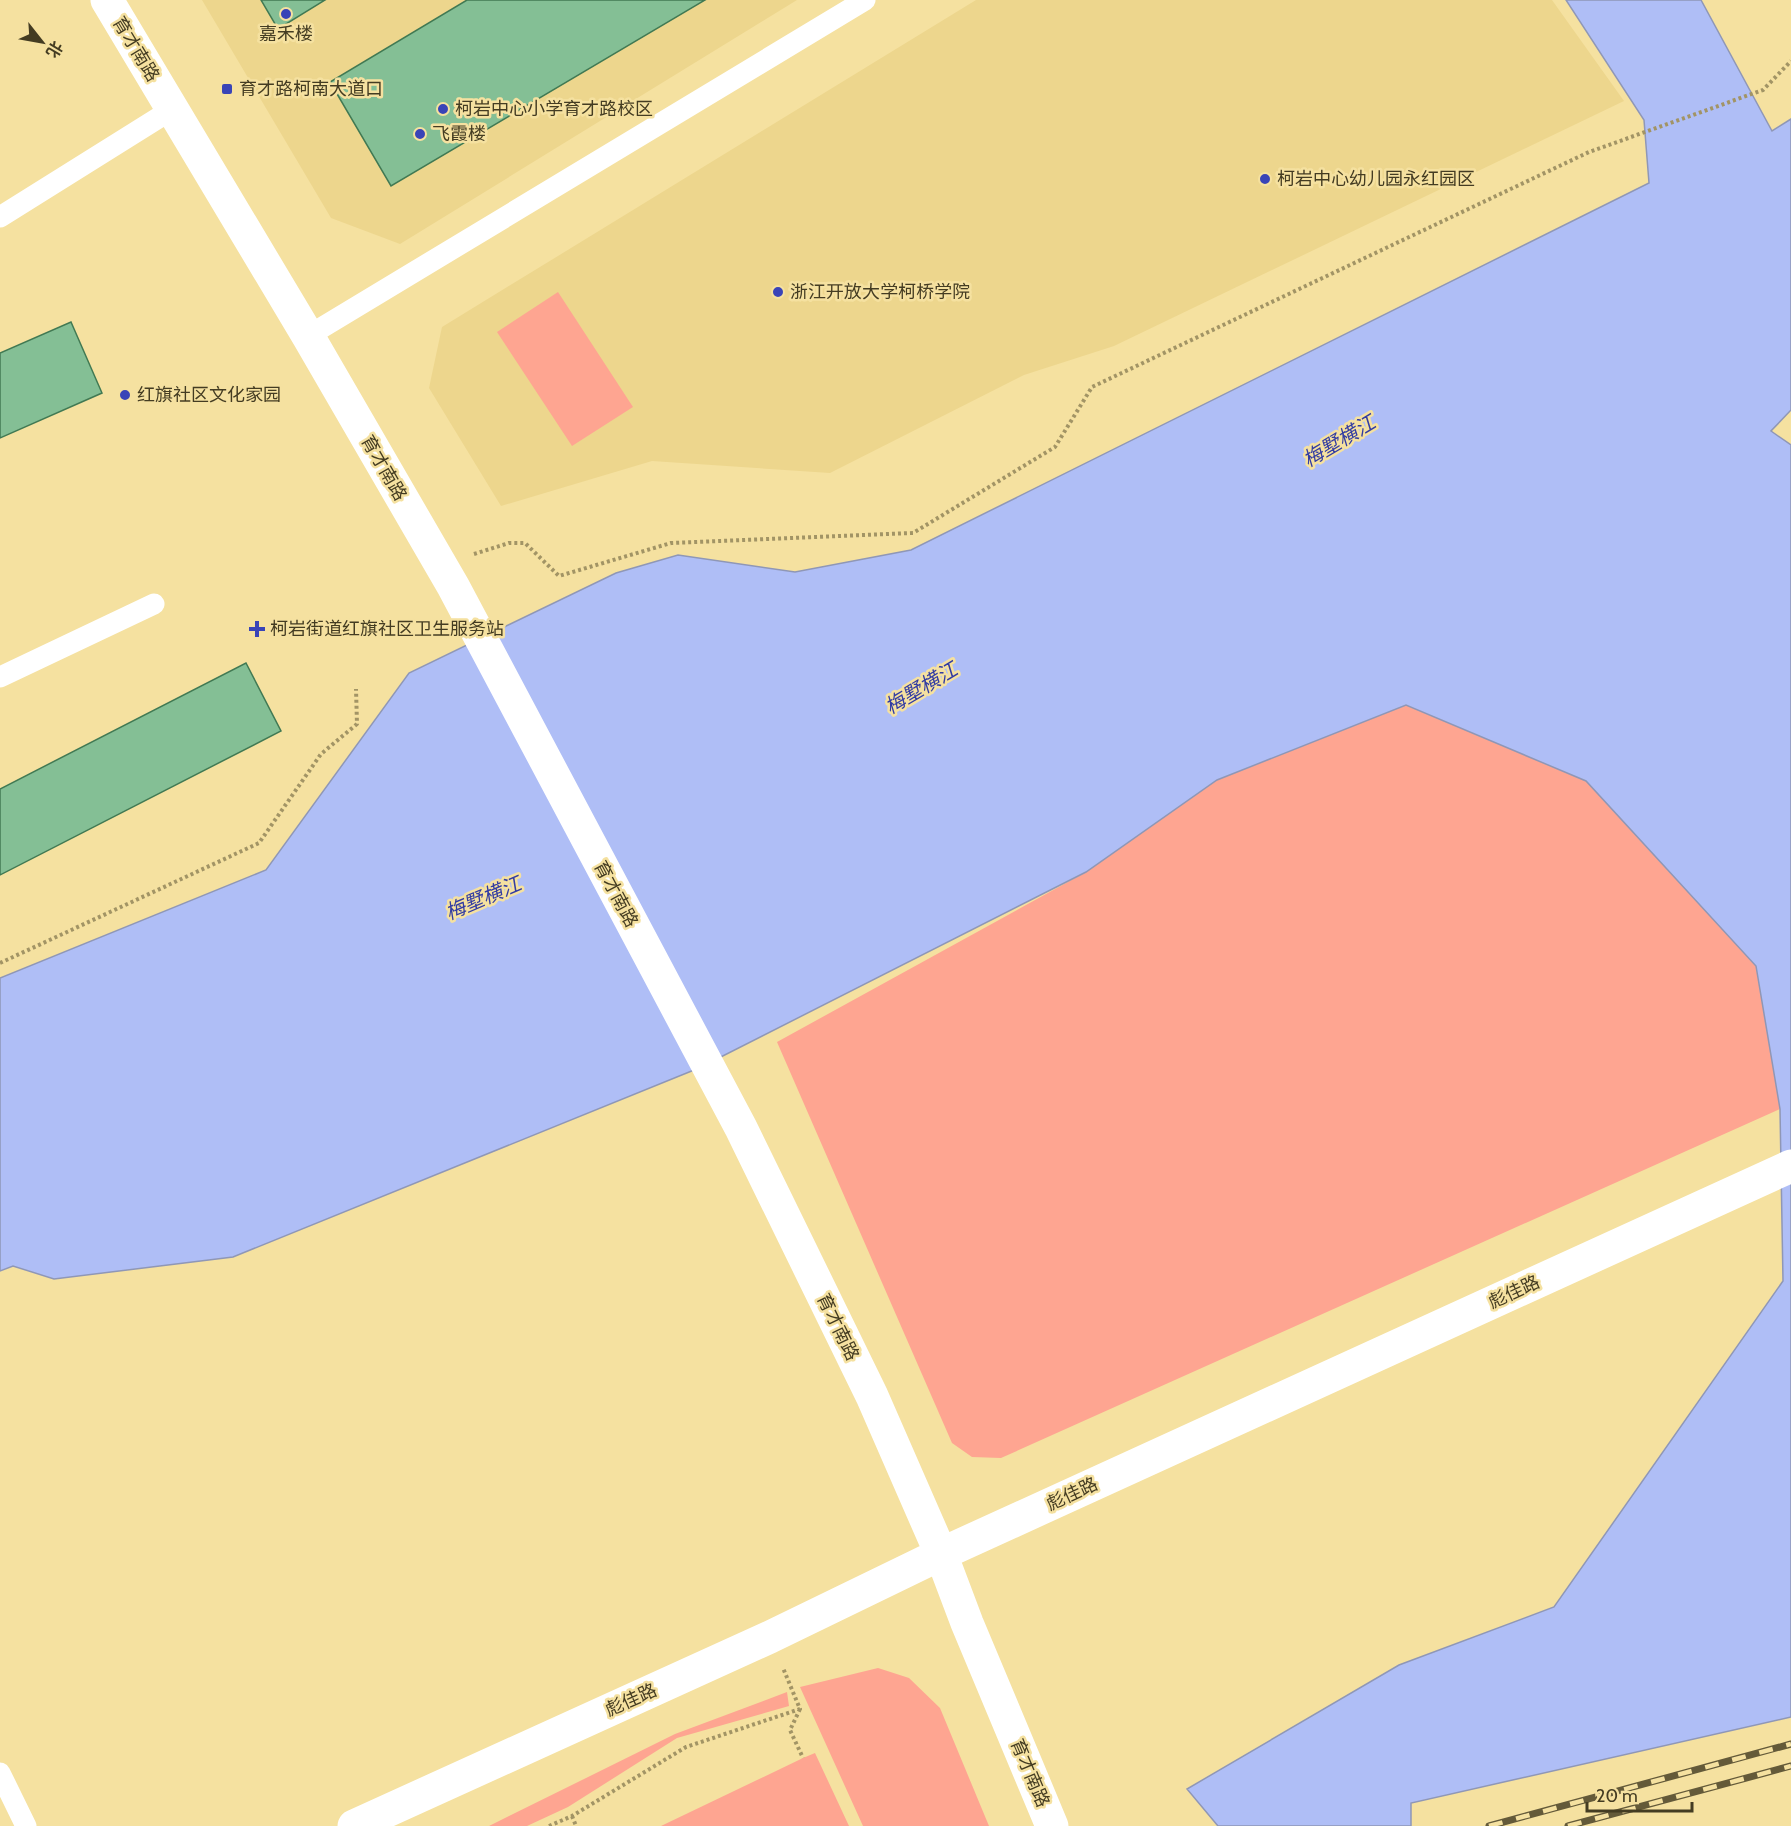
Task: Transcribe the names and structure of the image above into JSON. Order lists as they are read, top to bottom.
{
  "streets": {
    "street": ["育才南路", "彪佳路"]
  },
  "crossings": [
    ["育才南路", "彪佳路"]
  ],
  "water": ["梅墅横江"],
  "places": {
    "other": [
      "嘉禾楼",
      "柯岩中心小学育才路校区",
      "飞霞楼",
      "柯岩中心幼儿园永红园区",
      "浙江开放大学柯桥学院",
      "红旗社区文化家园"
    ],
    "transit": ["育才路柯南大道口"],
    "health": ["柯岩街道红旗社区卫生服务站"]
  },
  "scale_bar": "20 m",
  "north": "bottom right"
}
